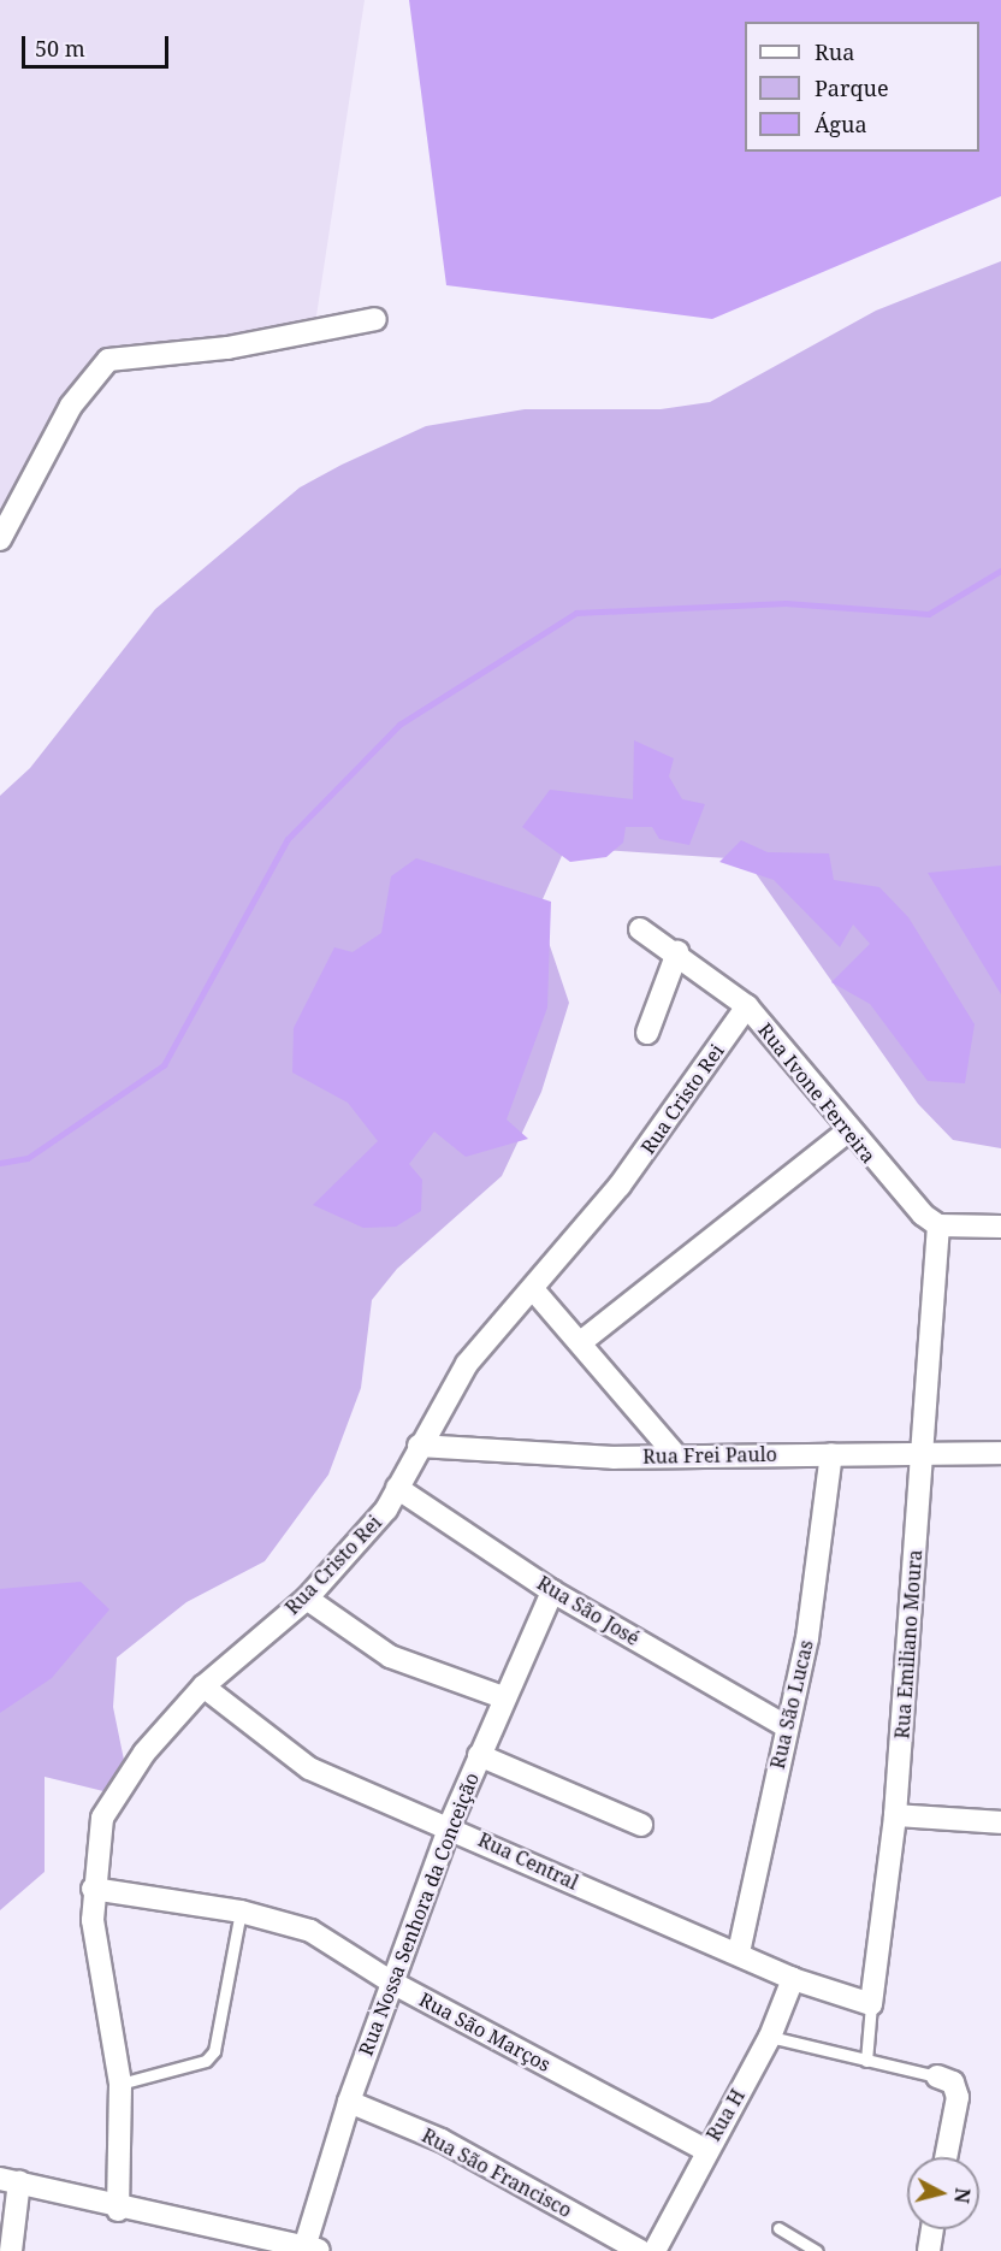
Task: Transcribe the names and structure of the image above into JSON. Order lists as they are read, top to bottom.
{
  "streets": {
    "street": [
      "Rua Ivone Ferreira",
      "Rua Cristo Rei",
      "Rua Frei Paulo",
      "Rua São José",
      "Rua Emiliano Moura",
      "Rua São Lucas",
      "Rua Central",
      "Rua Nossa Senhora da Conceição",
      "Rua São Marços",
      "Rua H",
      "Rua São Francisco"
    ]
  },
  "crossings": [
    ["Rua Ivone Ferreira", "Rua Cristo Rei"],
    ["Rua Ivone Ferreira", "Rua Emiliano Moura"],
    ["Rua Cristo Rei", "Rua Frei Paulo"],
    ["Rua Cristo Rei", "Rua São José"],
    ["Rua Cristo Rei", "Rua Central"],
    ["Rua Cristo Rei", "Rua São Marços"],
    ["Rua Frei Paulo", "Rua Emiliano Moura"],
    ["Rua Frei Paulo", "Rua São Lucas"],
    ["Rua São José", "Rua São Lucas"],
    ["Rua São José", "Rua Nossa Senhora da Conceição"],
    ["Rua Emiliano Moura", "Rua Central"],
    ["Rua São Lucas", "Rua Central"],
    ["Rua Central", "Rua Nossa Senhora da Conceição"],
    ["Rua Central", "Rua H"],
    ["Rua Nossa Senhora da Conceição", "Rua São Marços"],
    ["Rua Nossa Senhora da Conceição", "Rua São Francisco"],
    ["Rua São Marços", "Rua H"]
  ],
  "legend": ["Rua", "Parque", "Água"],
  "scale_bar": "50 m",
  "north": "right"
}
